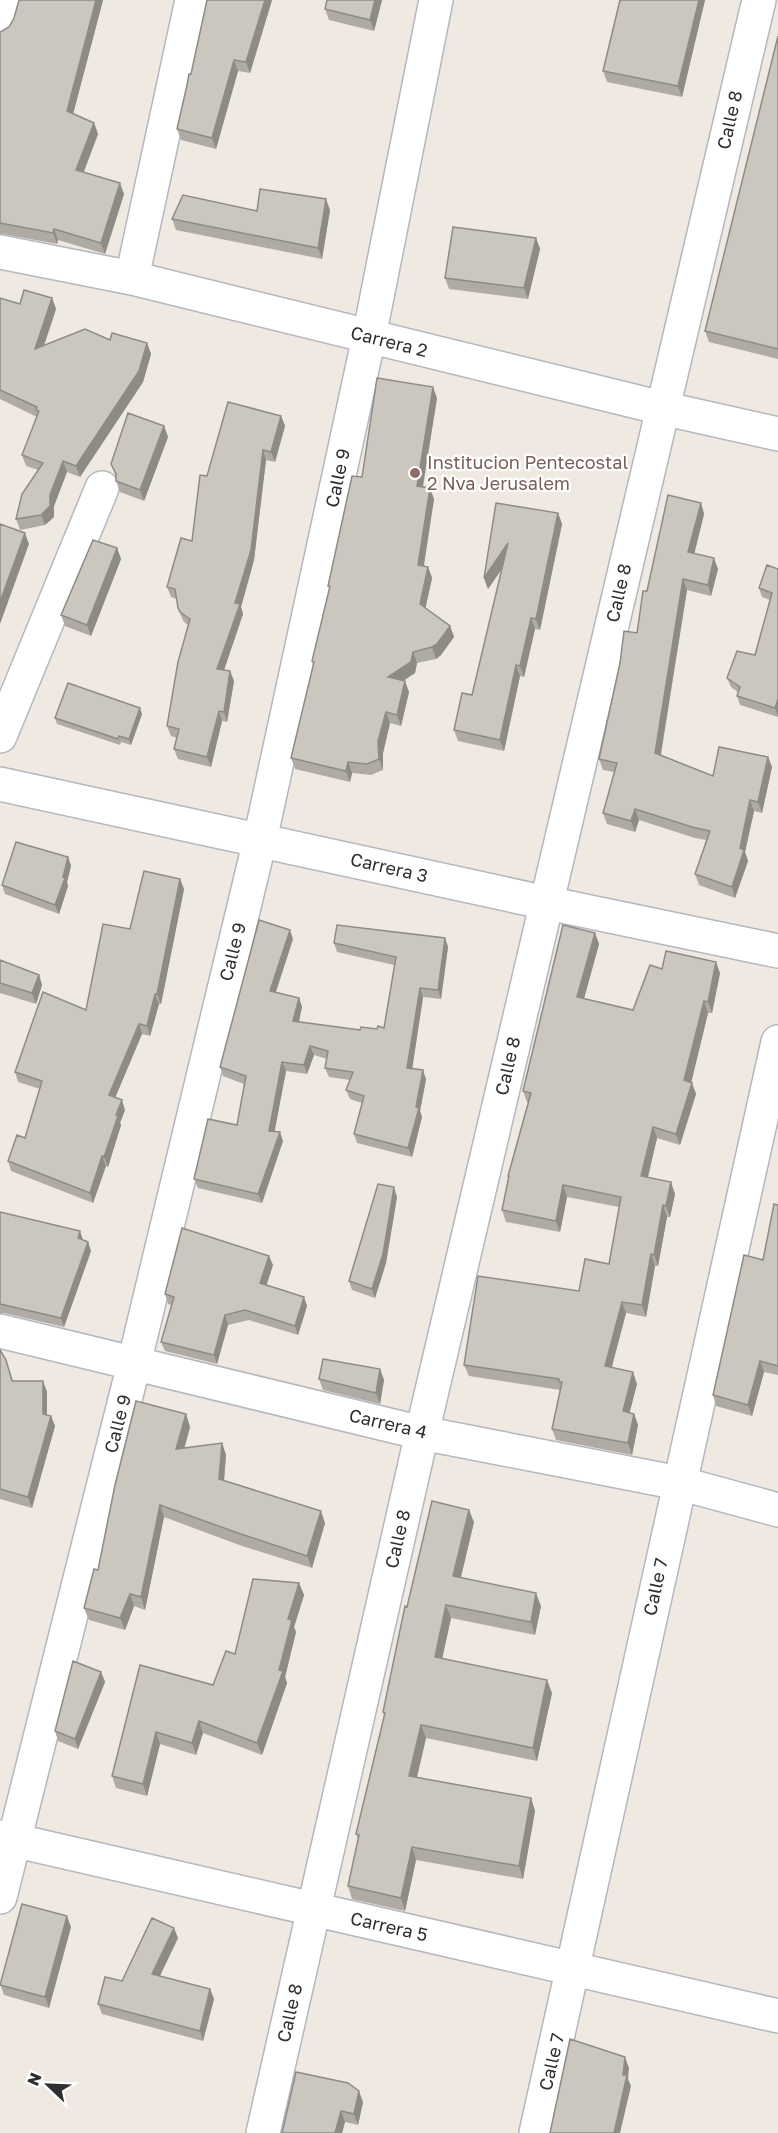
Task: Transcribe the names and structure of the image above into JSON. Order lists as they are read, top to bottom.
{
  "streets": {
    "street": [
      "Calle 8",
      "Carrera 2",
      "Calle 9",
      "Carrera 3",
      "Carrera 4",
      "Calle 7",
      "Carrera 5"
    ]
  },
  "crossings": [
    ["Calle 8", "Carrera 2"],
    ["Calle 8", "Carrera 3"],
    ["Calle 8", "Carrera 4"],
    ["Calle 8", "Carrera 5"],
    ["Carrera 2", "Calle 9"],
    ["Calle 9", "Carrera 3"],
    ["Calle 9", "Carrera 4"],
    ["Calle 9", "Carrera 5"],
    ["Carrera 4", "Calle 7"],
    ["Calle 7", "Carrera 5"]
  ],
  "places": ["Institucion Pentecostal 2 Nva Jerusalem"],
  "north": "top left"
}
